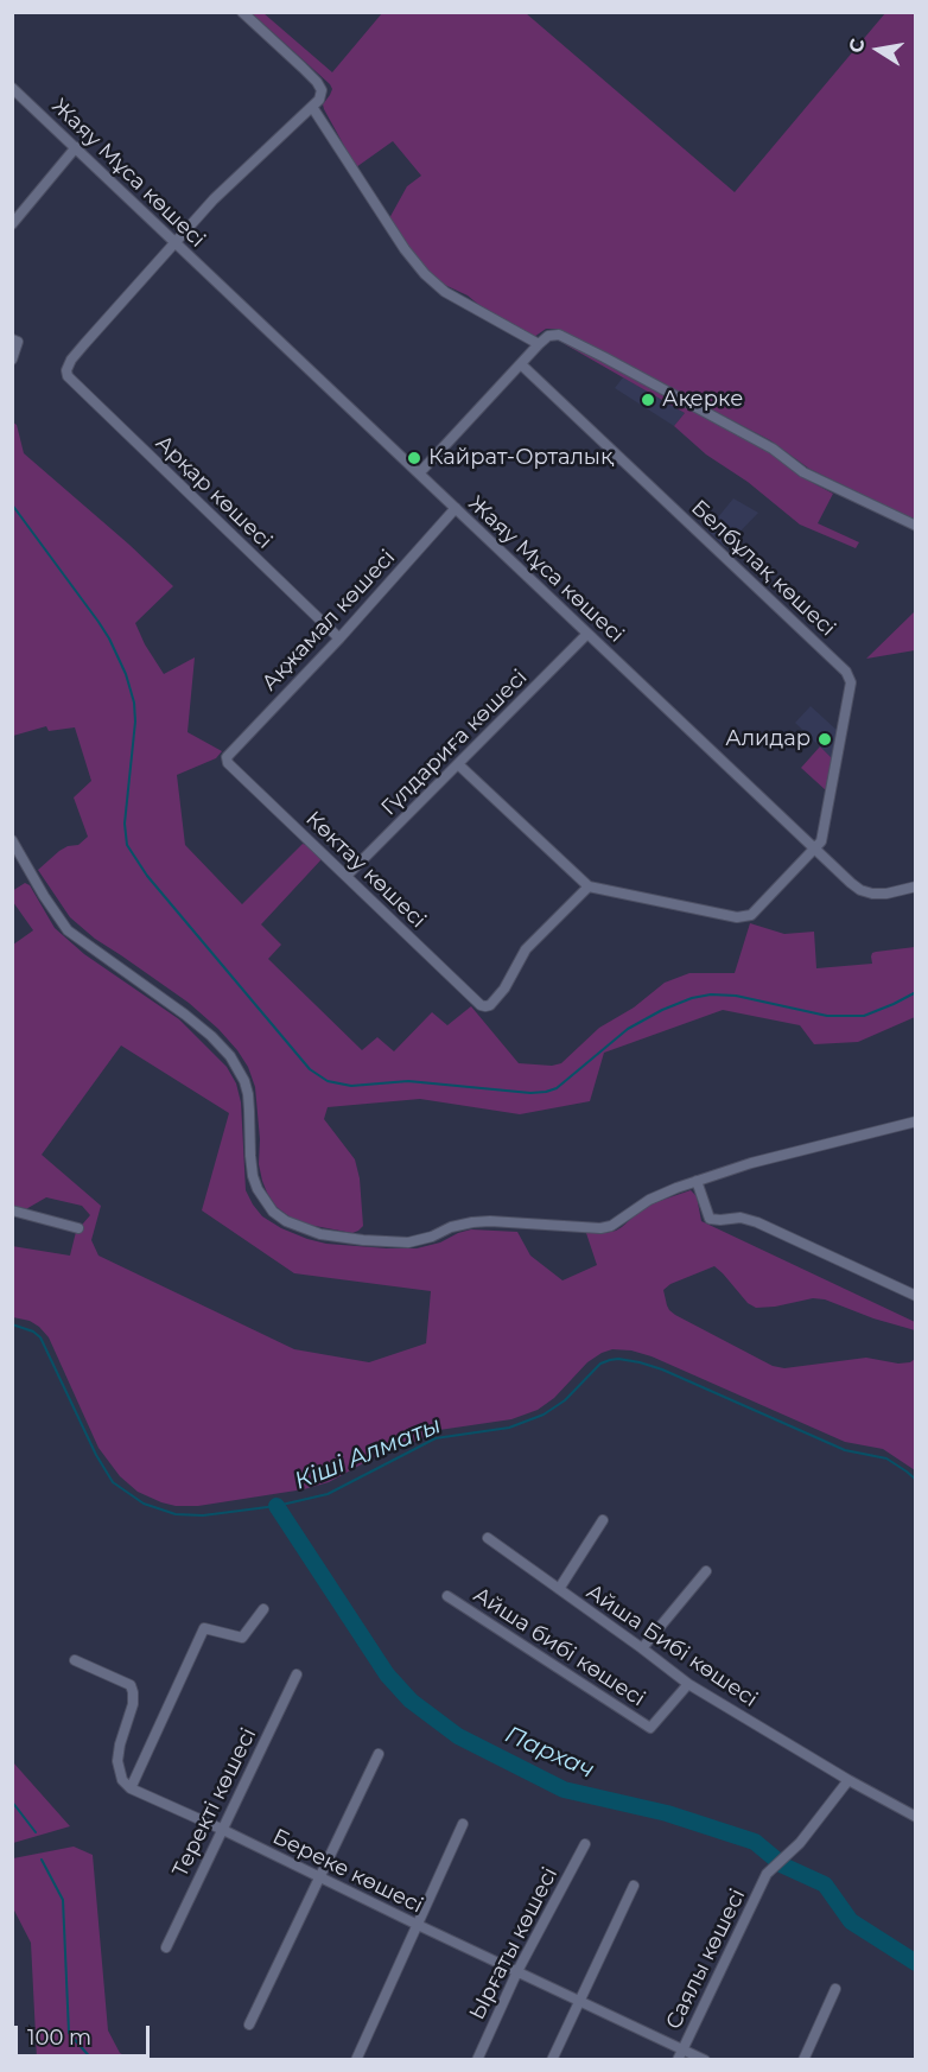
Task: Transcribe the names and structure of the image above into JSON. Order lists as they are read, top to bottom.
{
  "streets": {
    "street": [
      "Жаяу Мұса көшесі",
      "Арқар көшесі",
      "Белбұлақ көшесі",
      "Ақжамал көшесі",
      "Гүлдариға көшесі",
      "Көктау көшесі",
      "Айша Бибі көшесі",
      "Айша бибі көшесі",
      "Теректі көшесі",
      "Береке көшесі",
      "Ырғаты көшесі",
      "Саялы көшесі"
    ]
  },
  "crossings": [
    ["Жаяу Мұса көшесі", "Арқар көшесі"],
    ["Жаяу Мұса көшесі", "Белбұлақ көшесі"],
    ["Жаяу Мұса көшесі", "Ақжамал көшесі"],
    ["Жаяу Мұса көшесі", "Гүлдариға көшесі"],
    ["Арқар көшесі", "Ақжамал көшесі"],
    ["Ақжамал көшесі", "Көктау көшесі"],
    ["Гүлдариға көшесі", "Көктау көшесі"],
    ["Айша Бибі көшесі", "Айша бибі көшесі"],
    ["Айша Бибі көшесі", "Саялы көшесі"],
    ["Теректі көшесі", "Береке көшесі"],
    ["Береке көшесі", "Ырғаты көшесі"],
    ["Береке көшесі", "Саялы көшесі"]
  ],
  "water": ["Кіші Алматы", "Пархач"],
  "places": ["Ақерке", "Кайрат-Орталық", "Алидар"],
  "scale_bar": "100 m",
  "north": "left"
}
